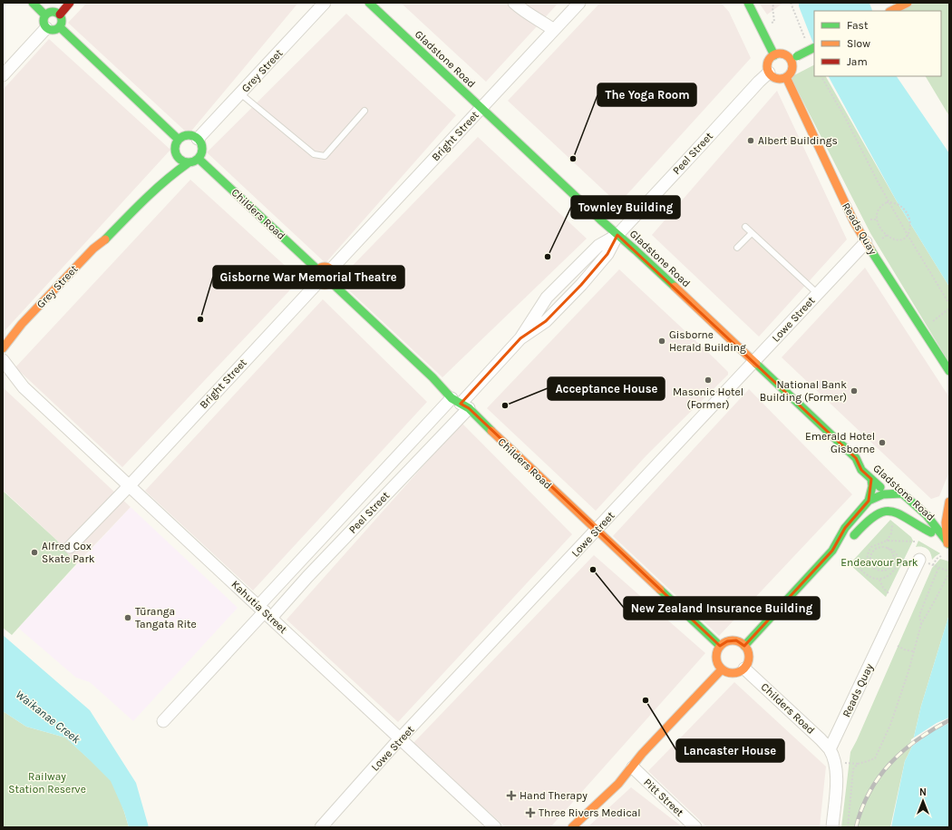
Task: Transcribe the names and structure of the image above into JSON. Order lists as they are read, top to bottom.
{
  "streets": {
    "main road": [
      "Gladstone Road",
      "Grey Street",
      "Childers Road",
      "Reads Quay"
    ],
    "street": [
      "Bright Street",
      "Peel Street",
      "Lowe Street",
      "Kahutia Street",
      "Pitt Street"
    ]
  },
  "crossings": [
    ["Gladstone Road", "Bright Street"],
    ["Gladstone Road", "Peel Street"],
    ["Gladstone Road", "Lowe Street"],
    ["Grey Street", "Childers Road"],
    ["Bright Street", "Childers Road"],
    ["Bright Street", "Kahutia Street"],
    ["Peel Street", "Childers Road"],
    ["Peel Street", "Reads Quay"],
    ["Peel Street", "Kahutia Street"],
    ["Childers Road", "Reads Quay"],
    ["Childers Road", "Lowe Street"],
    ["Reads Quay", "Lowe Street"],
    ["Lowe Street", "Kahutia Street"]
  ],
  "water": ["Waikanae Creek"],
  "parks": ["Endeavour Park", "Railway Station Reserve"],
  "places": {
    "other": [
      "Albert Buildings",
      "The Yoga Room",
      "Townley Building",
      "Gisborne War Memorial Theatre",
      "Gisborne Herald Building",
      "Masonic Hotel (Former)",
      "National Bank Building (Former)",
      "Acceptance House",
      "Emerald Hotel Gisborne",
      "Alfred Cox Skate Park",
      "New Zealand Insurance Building",
      "Tūranga Tangata Rite",
      "Lancaster House"
    ],
    "health": ["Hand Therapy", "Three Rivers Medical"]
  },
  "legend": ["Fast", "Slow", "Jam"],
  "north": "top"
}
